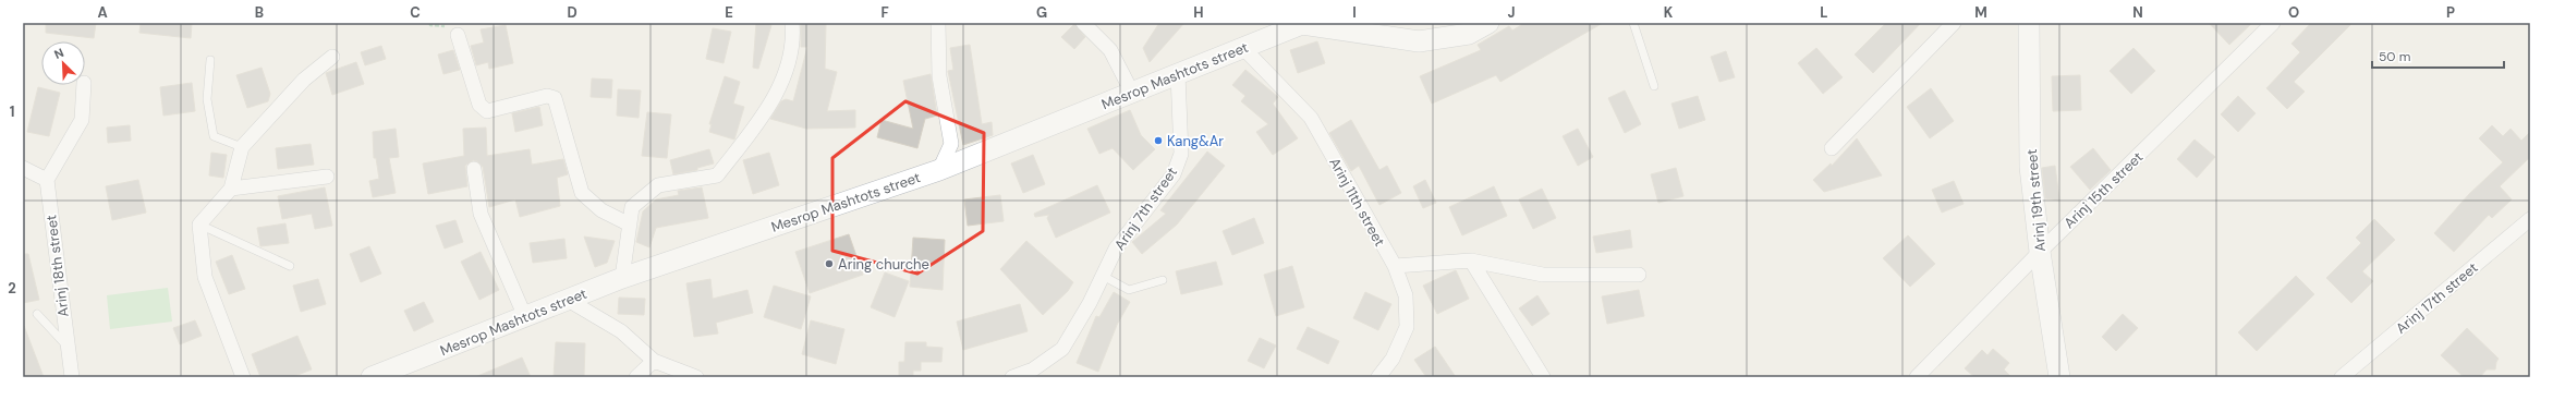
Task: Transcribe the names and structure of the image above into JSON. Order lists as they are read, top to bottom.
{
  "streets": {
    "street": [
      "Mesrop Mashtots street",
      "Arinj 15th street",
      "Arinj 19th street",
      "Arinj 11th street",
      "Arinj 7th street",
      "Arinj 18th street",
      "Arinj 17th street"
    ]
  },
  "crossings": [
    ["Mesrop Mashtots street", "Arinj 11th street"],
    ["Mesrop Mashtots street", "Arinj 7th street"],
    ["Arinj 15th street", "Arinj 19th street"]
  ],
  "places": ["Kang&Ar", "Aring churche"],
  "scale_bar": "50 m",
  "north": "top left",
  "grid": {
    "columns": [
      "A",
      "B",
      "C",
      "D",
      "E",
      "F",
      "G",
      "H",
      "I",
      "J",
      "K",
      "L",
      "M",
      "N",
      "O",
      "P"
    ],
    "rows": ["1", "2"]
  }
}
